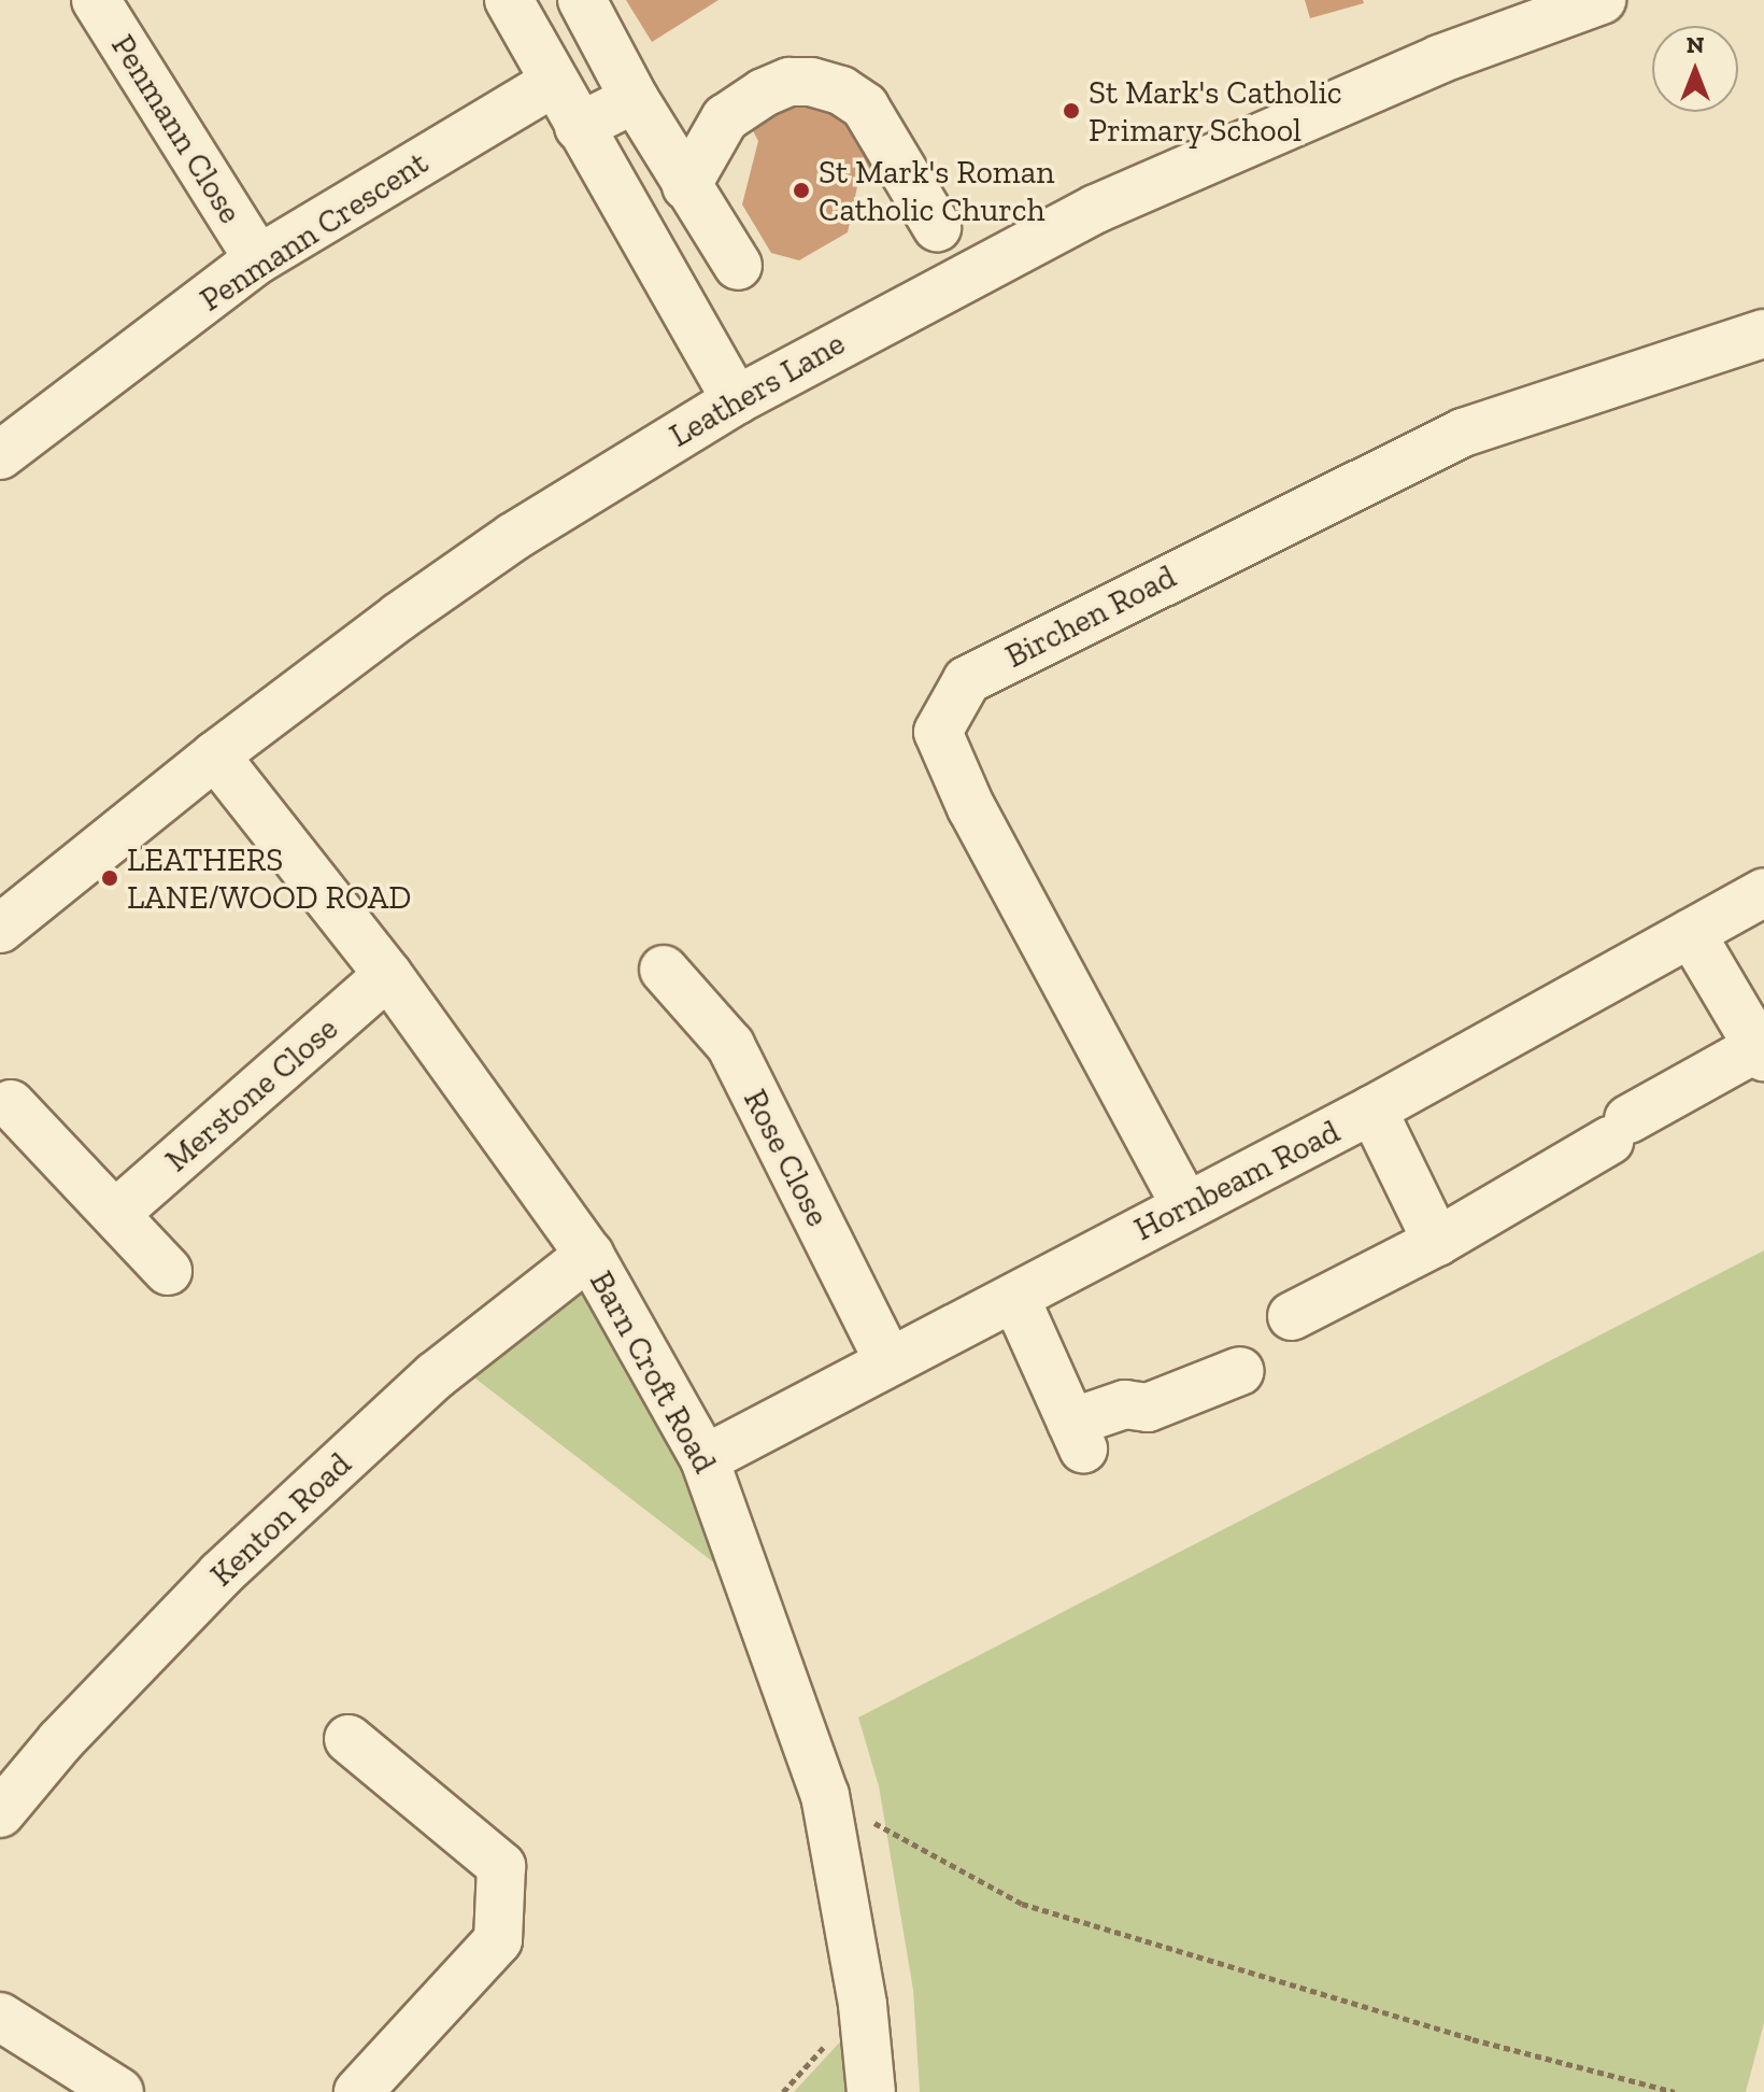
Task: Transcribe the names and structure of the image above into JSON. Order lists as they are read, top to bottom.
{
  "streets": {
    "street": [
      "Penmann Close",
      "Penmann Crescent",
      "Leathers Lane",
      "Birchen Road",
      "Merstone Close",
      "Rose Close",
      "Hornbeam Road",
      "Barn Croft Road",
      "Kenton Road"
    ]
  },
  "crossings": [
    ["Penmann Close", "Penmann Crescent"],
    ["Leathers Lane", "Barn Croft Road"],
    ["Birchen Road", "Hornbeam Road"],
    ["Merstone Close", "Barn Croft Road"],
    ["Rose Close", "Hornbeam Road"],
    ["Hornbeam Road", "Barn Croft Road"],
    ["Barn Croft Road", "Kenton Road"]
  ],
  "places": ["St Mark's Catholic Primary School", "St Mark's Roman Catholic Church", "LEATHERS LANE/WOOD ROAD"],
  "north": "top"
}
